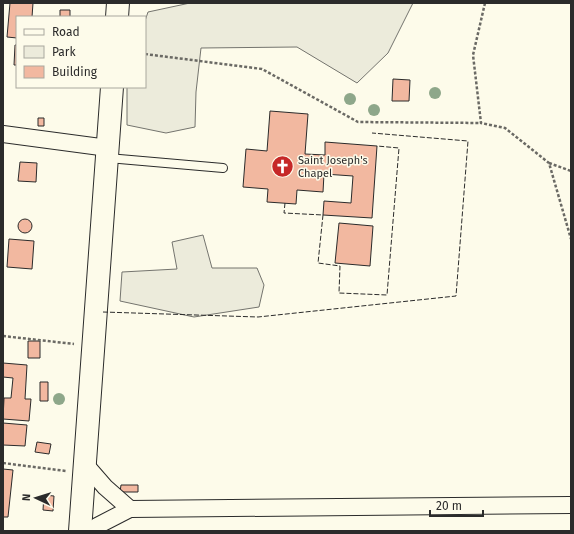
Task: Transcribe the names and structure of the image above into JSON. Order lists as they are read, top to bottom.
{
  "places": {
    "church": ["Saint Joseph's Chapel"]
  },
  "legend": ["Road", "Park", "Building"],
  "scale_bar": "20 m",
  "north": "left"
}
